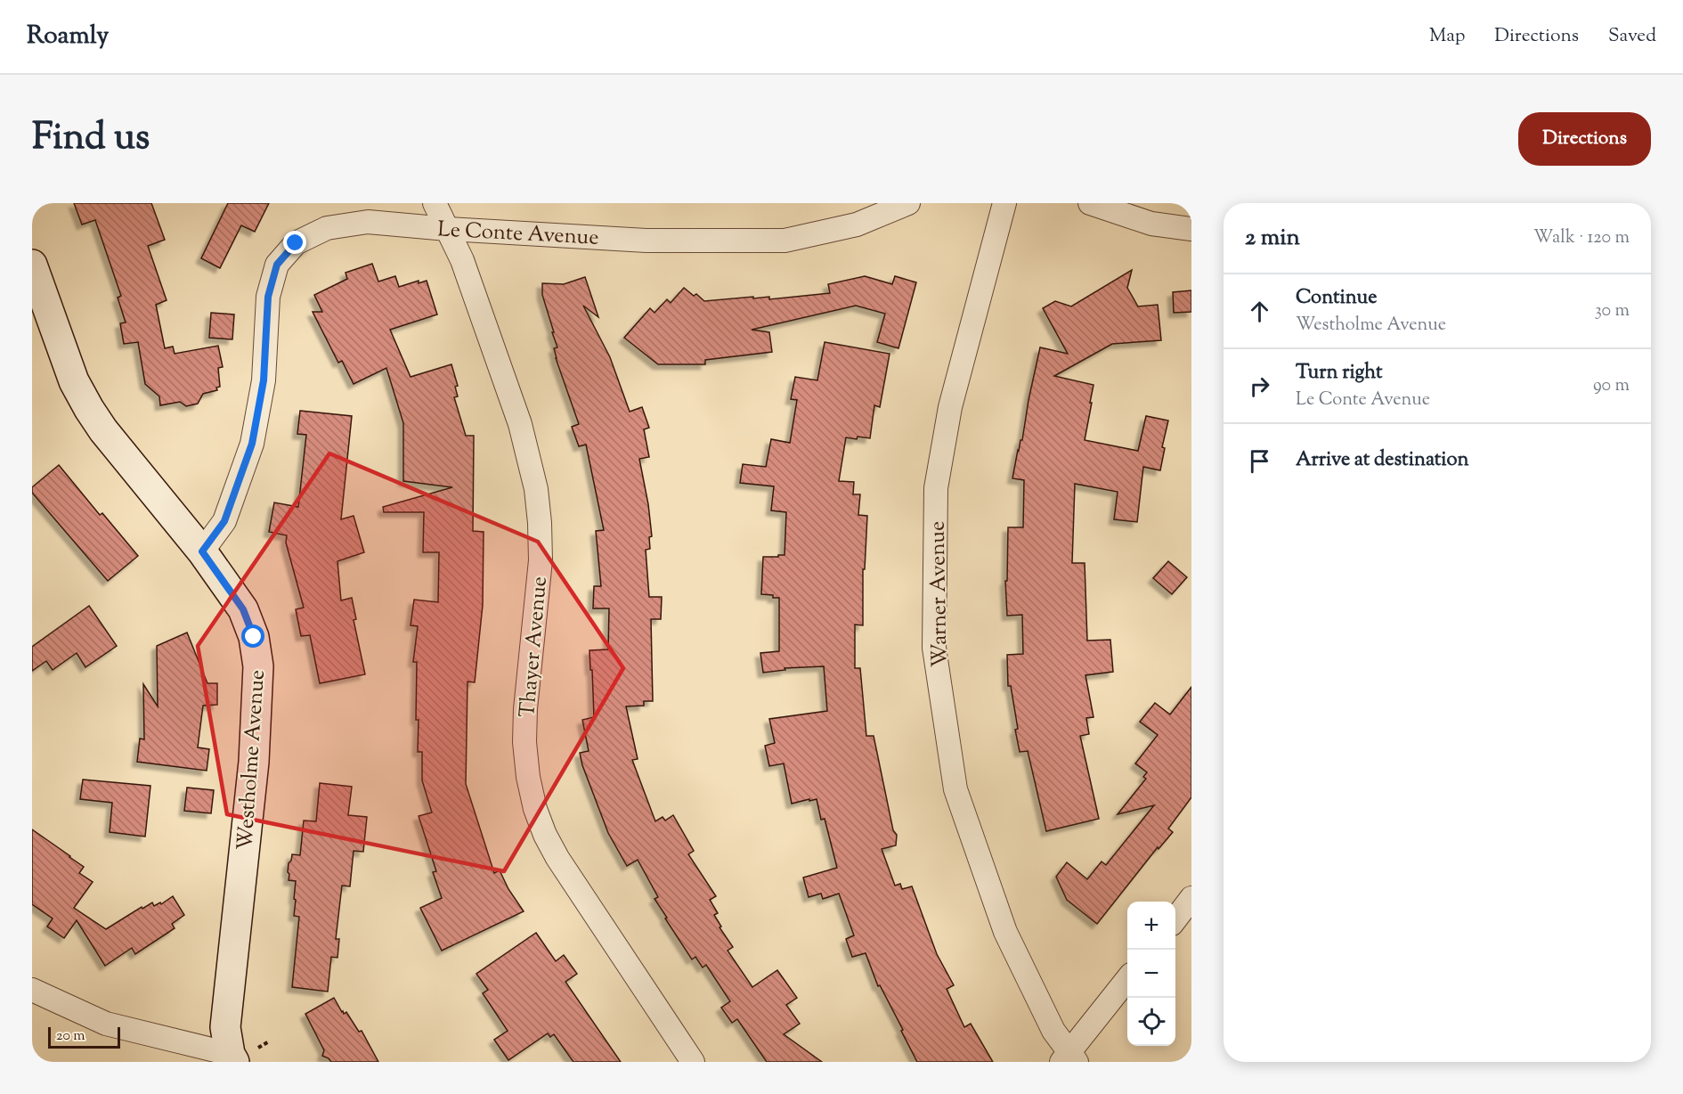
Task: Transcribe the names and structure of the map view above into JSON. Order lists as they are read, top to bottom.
{
  "streets": {
    "street": [
      "Le Conte Avenue",
      "Warner Avenue",
      "Thayer Avenue",
      "Westholme Avenue"
    ]
  },
  "crossings": [
    ["Le Conte Avenue", "Thayer Avenue"],
    ["Le Conte Avenue", "Westholme Avenue"]
  ],
  "scale_bar": "20 m",
  "page": {
    "header": "Roamly",
    "nav": ["Map", "Directions", "Saved"],
    "title": "Find us",
    "buttons": "Directions",
    "heading": ["2 min", "Walk · 120 m"],
    "list": [
      ["Continue", "Westholme Avenue", "30 m"],
      ["Turn right", "Le Conte Avenue", "90 m"],
      "Arrive at destination"
    ],
    "map_buttons": ["+", "−"],
    "scale": "20 m"
  }
}
